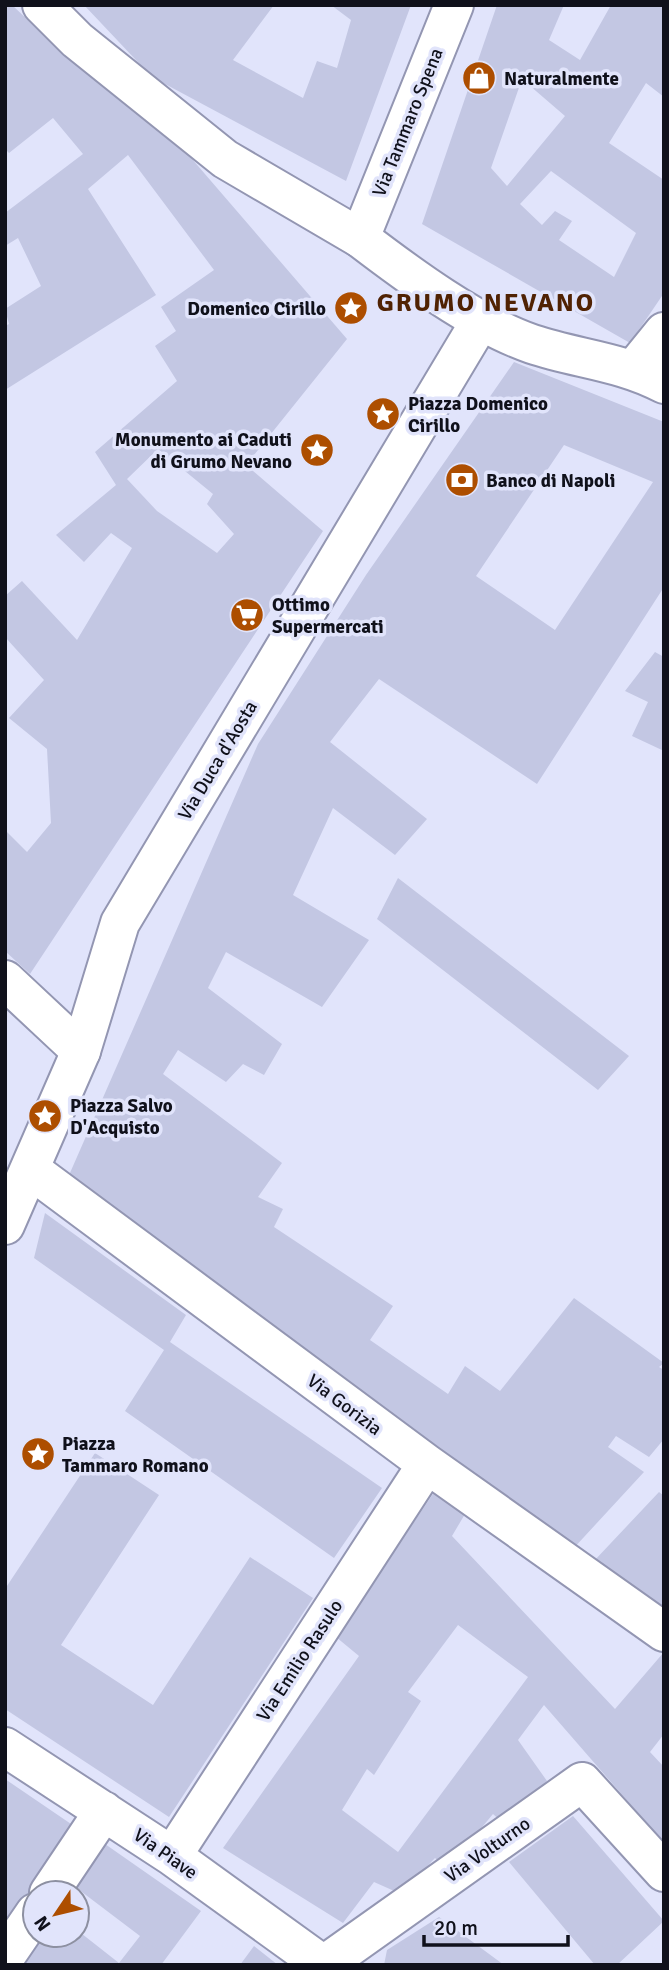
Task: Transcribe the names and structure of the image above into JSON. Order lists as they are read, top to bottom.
{
  "streets": {
    "street": [
      "Via Tammaro Spena",
      "Via Duca d'Aosta",
      "Via Gorizia",
      "Via Emilio Rasulo",
      "Via Volturno",
      "Via Piave"
    ]
  },
  "crossings": [
    ["Via Duca d'Aosta", "Via Gorizia"],
    ["Via Gorizia", "Via Emilio Rasulo"],
    ["Via Emilio Rasulo", "Via Piave"],
    ["Via Volturno", "Via Piave"]
  ],
  "districts": ["GRUMO NEVANO"],
  "places": {
    "shop": ["Naturalmente"],
    "place": [
      "Domenico Cirillo",
      "Piazza Domenico Cirillo",
      "Monumento ai Caduti di Grumo Nevano",
      "Piazza Salvo D'Acquisto",
      "Piazza Tammaro Romano"
    ],
    "bank": ["Banco di Napoli"],
    "supermarket": ["Ottimo Supermercati"]
  },
  "scale_bar": "20 m",
  "north": "bottom left"
}
